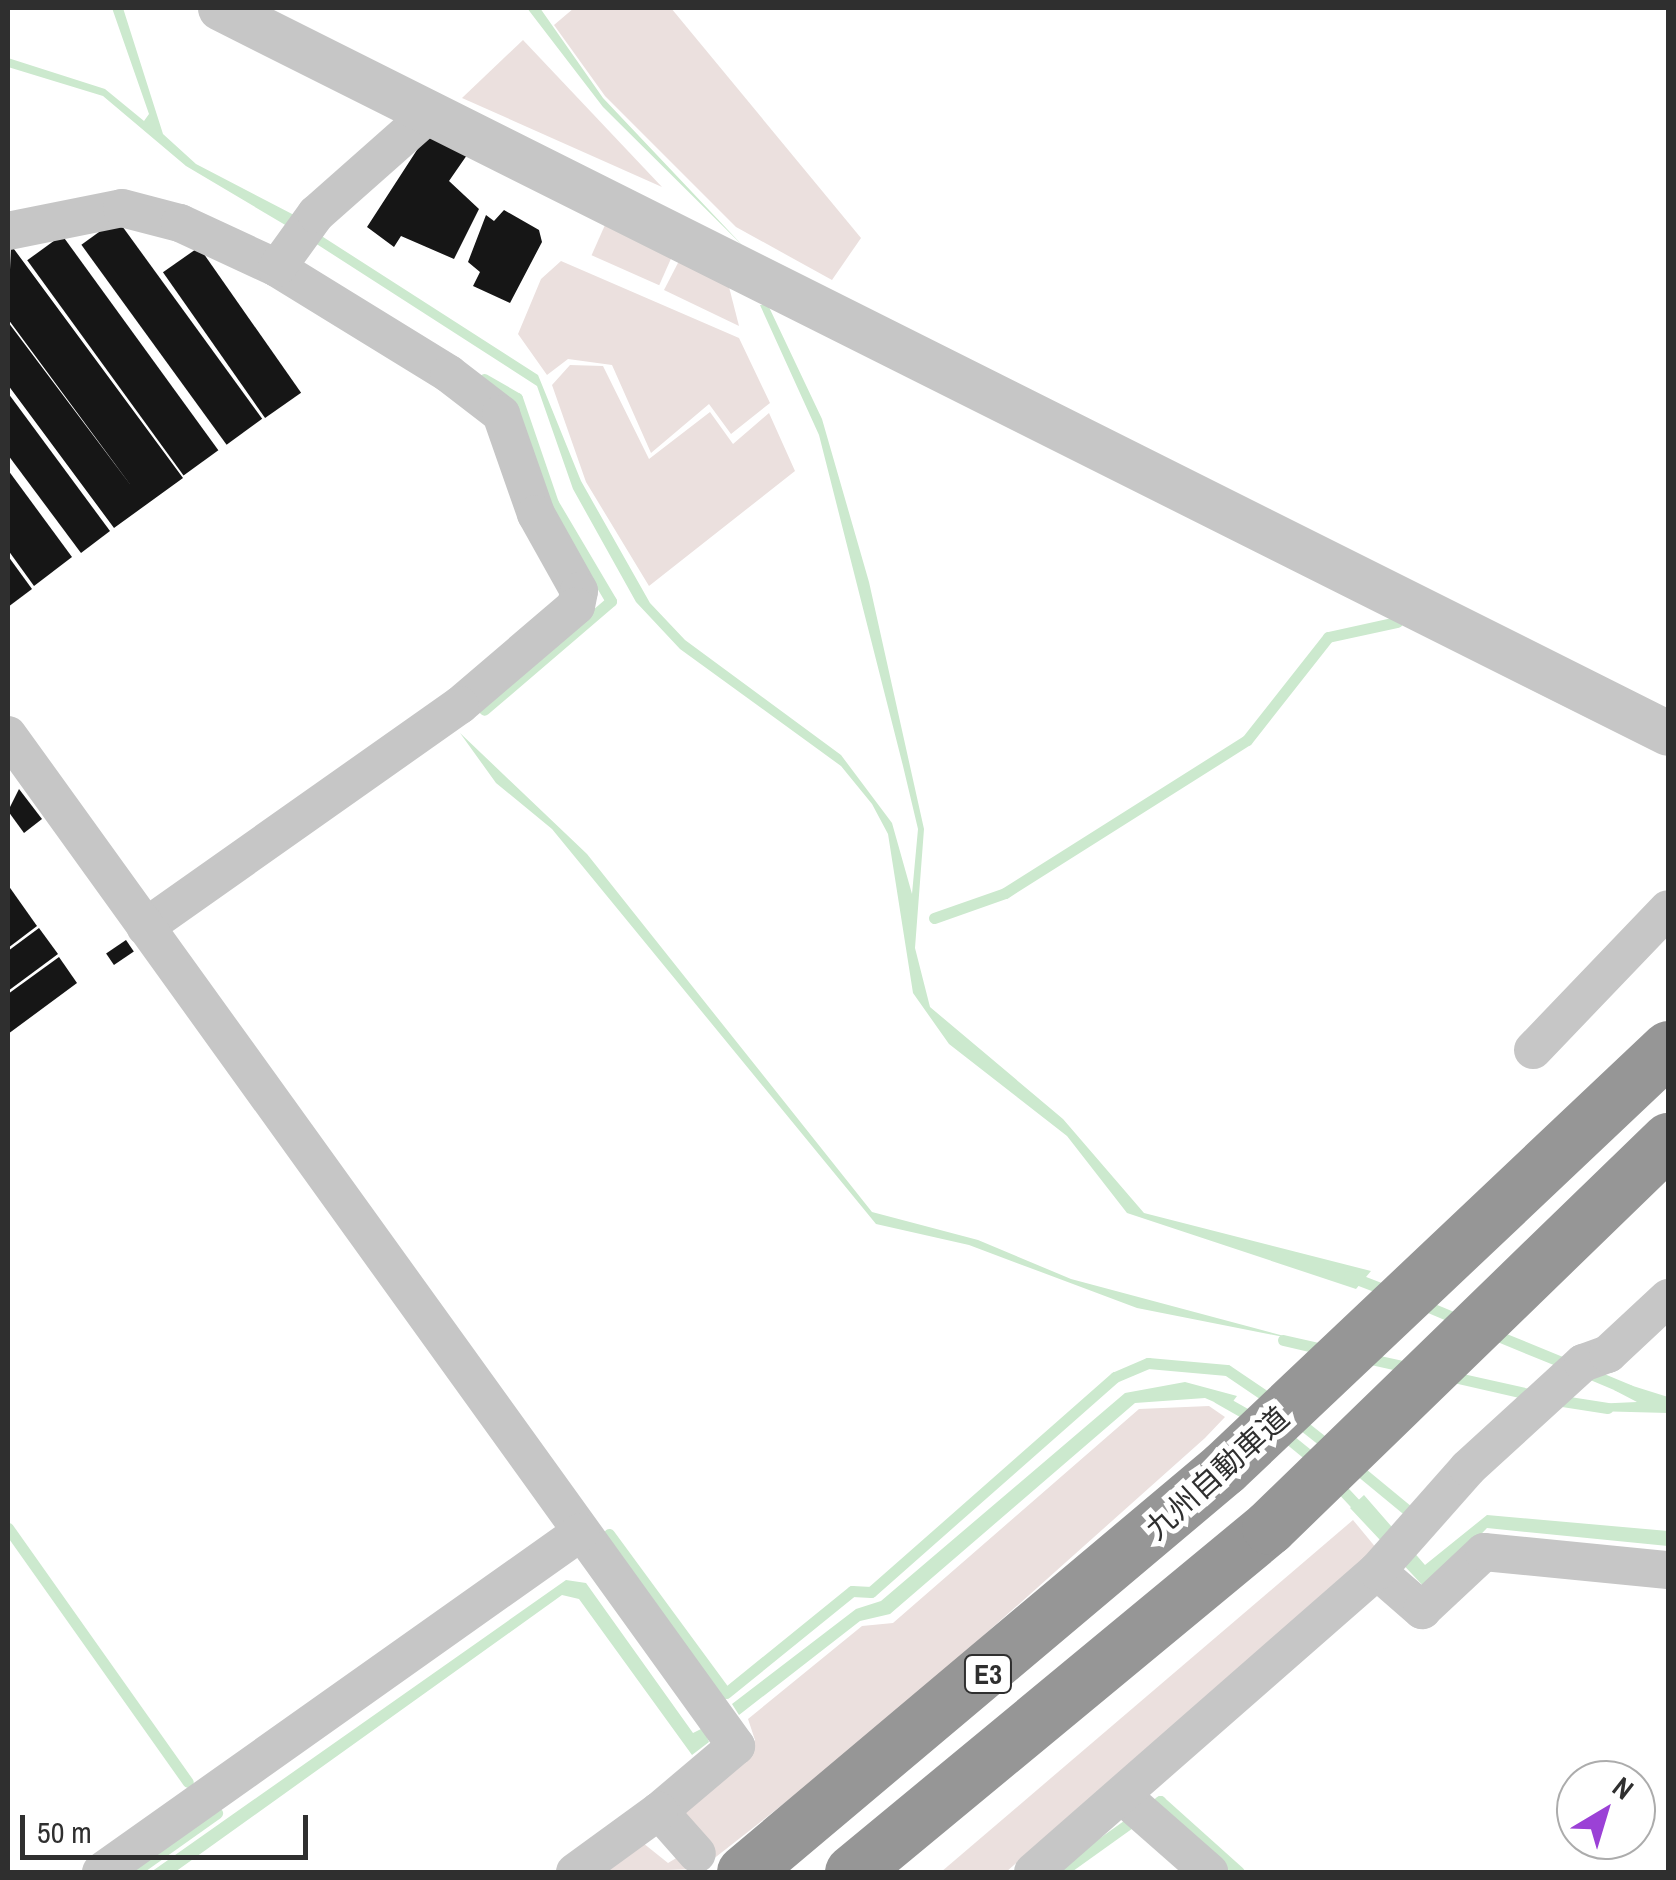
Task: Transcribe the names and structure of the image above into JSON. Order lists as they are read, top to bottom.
{
  "streets": {
    "highway": ["九州自動車道", "E3"]
  },
  "scale_bar": "50 m",
  "north": "top right"
}
